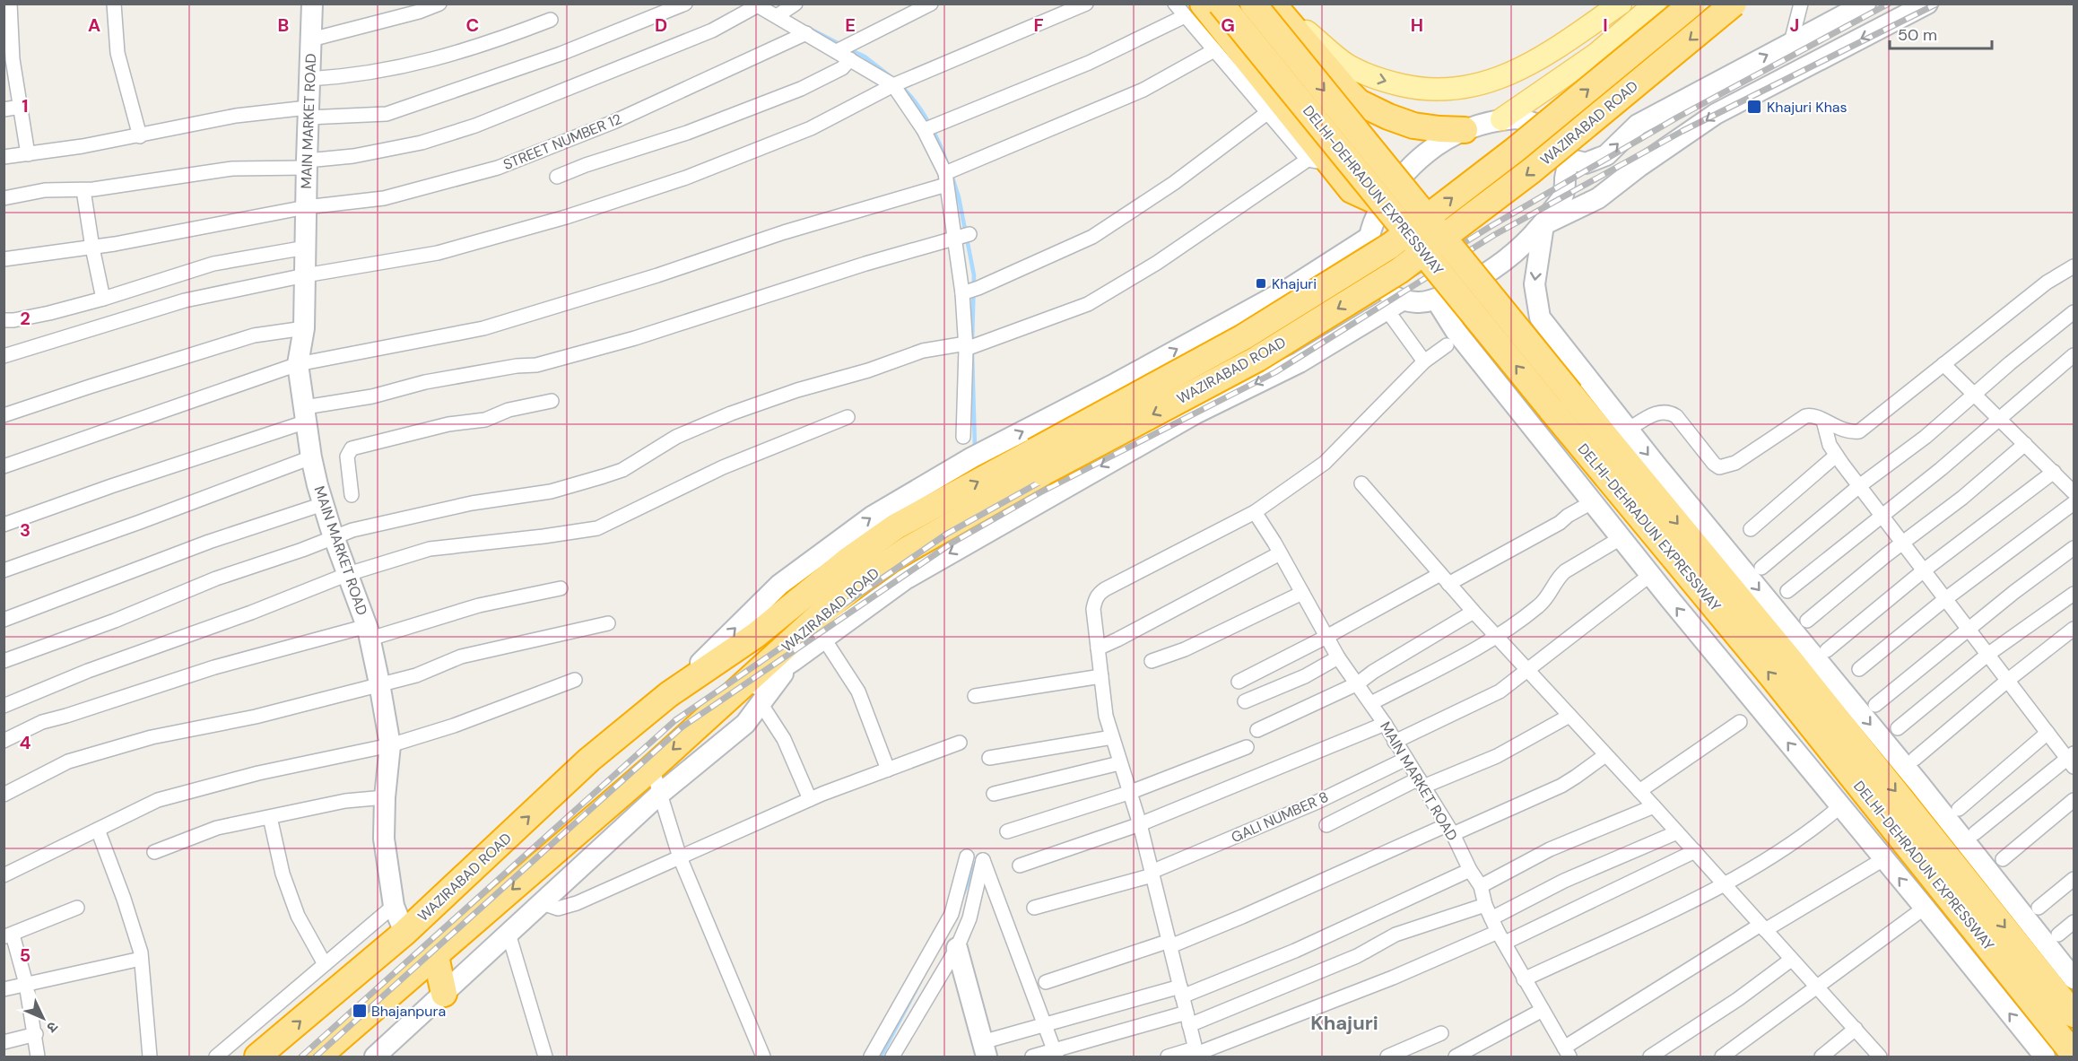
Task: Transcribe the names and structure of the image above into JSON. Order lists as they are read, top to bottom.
{
  "streets": {
    "highway": ["WAZIRABAD ROAD", "DELHI-DEHRADUN EXPRESSWAY"],
    "street": ["MAIN MARKET ROAD", "STREET NUMBER 12", "GALI NUMBER 8"]
  },
  "crossings": [
    ["MAIN MARKET ROAD", "WAZIRABAD ROAD"],
    ["MAIN MARKET ROAD", "STREET NUMBER 12"],
    ["MAIN MARKET ROAD", "GALI NUMBER 8"]
  ],
  "districts": ["Khajuri"],
  "places": {
    "transit": ["Khajuri Khas", "Khajuri", "Bhajanpura"]
  },
  "scale_bar": "50 m",
  "north": "bottom right",
  "grid": {
    "columns": [
      "A",
      "B",
      "C",
      "D",
      "E",
      "F",
      "G",
      "H",
      "I",
      "J"
    ],
    "rows": [
      "1",
      "2",
      "3",
      "4",
      "5"
    ]
  }
}
